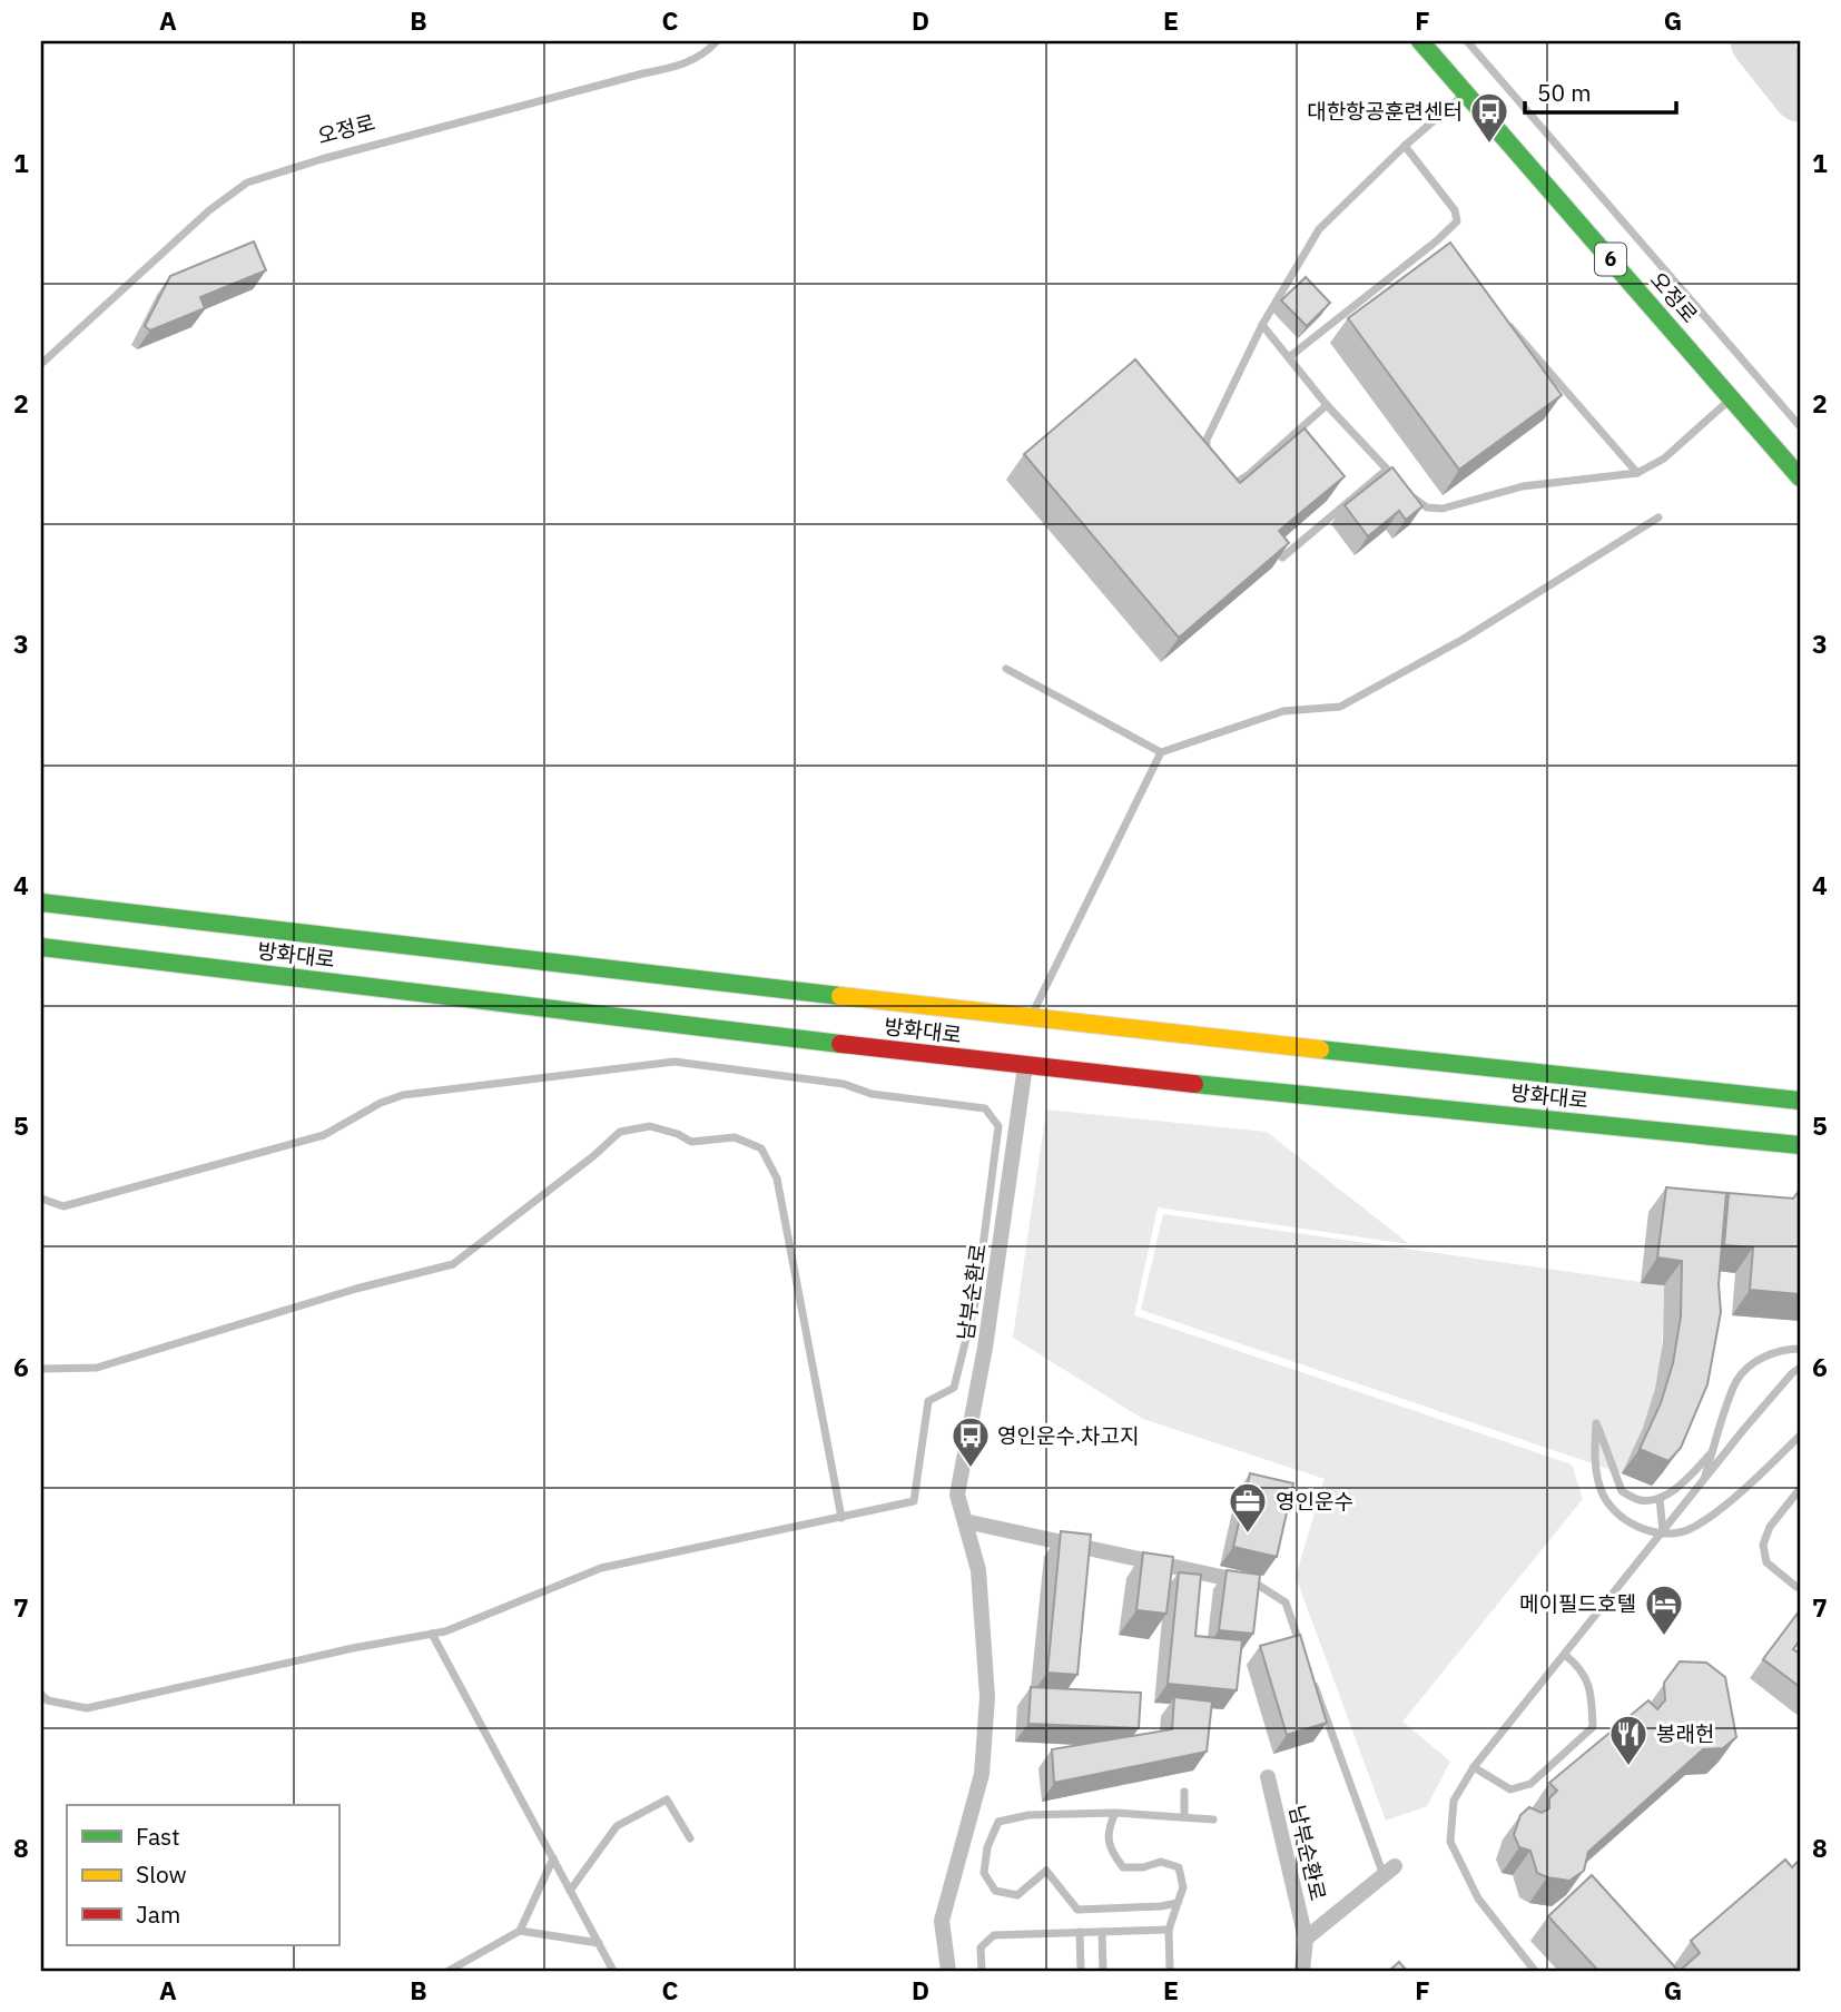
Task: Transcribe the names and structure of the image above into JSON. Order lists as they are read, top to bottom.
{
  "streets": {
    "main road": ["오정로", "6", "방화대로"],
    "street": ["남부순환로"]
  },
  "crossings": [
    ["방화대로", "남부순환로"]
  ],
  "places": {
    "bus stop": ["대한항공훈련센터", "영인운수.차고지"],
    "office": ["영인운수"],
    "hotel": ["메이필드호텔"],
    "restaurant": ["봉래헌"]
  },
  "legend": ["Fast", "Slow", "Jam"],
  "scale_bar": "50 m",
  "grid": {
    "columns": [
      "A",
      "B",
      "C",
      "D",
      "E",
      "F",
      "G"
    ],
    "rows": [
      "1",
      "2",
      "3",
      "4",
      "5",
      "6",
      "7",
      "8"
    ]
  }
}
